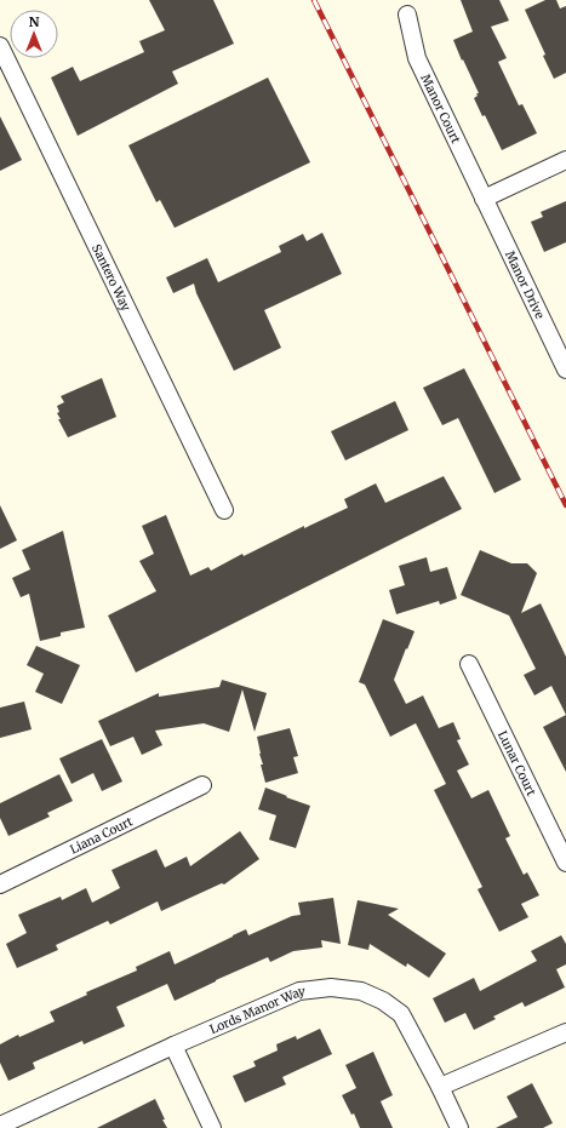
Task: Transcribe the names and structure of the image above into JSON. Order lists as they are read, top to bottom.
{
  "streets": {
    "street": [
      "Manor Court",
      "Santero Way",
      "Manor Drive",
      "Lunar Court",
      "Liana Court",
      "Lords Manor Way"
    ]
  },
  "crossings": [
    ["Manor Court", "Manor Drive"]
  ],
  "north": "top"
}
